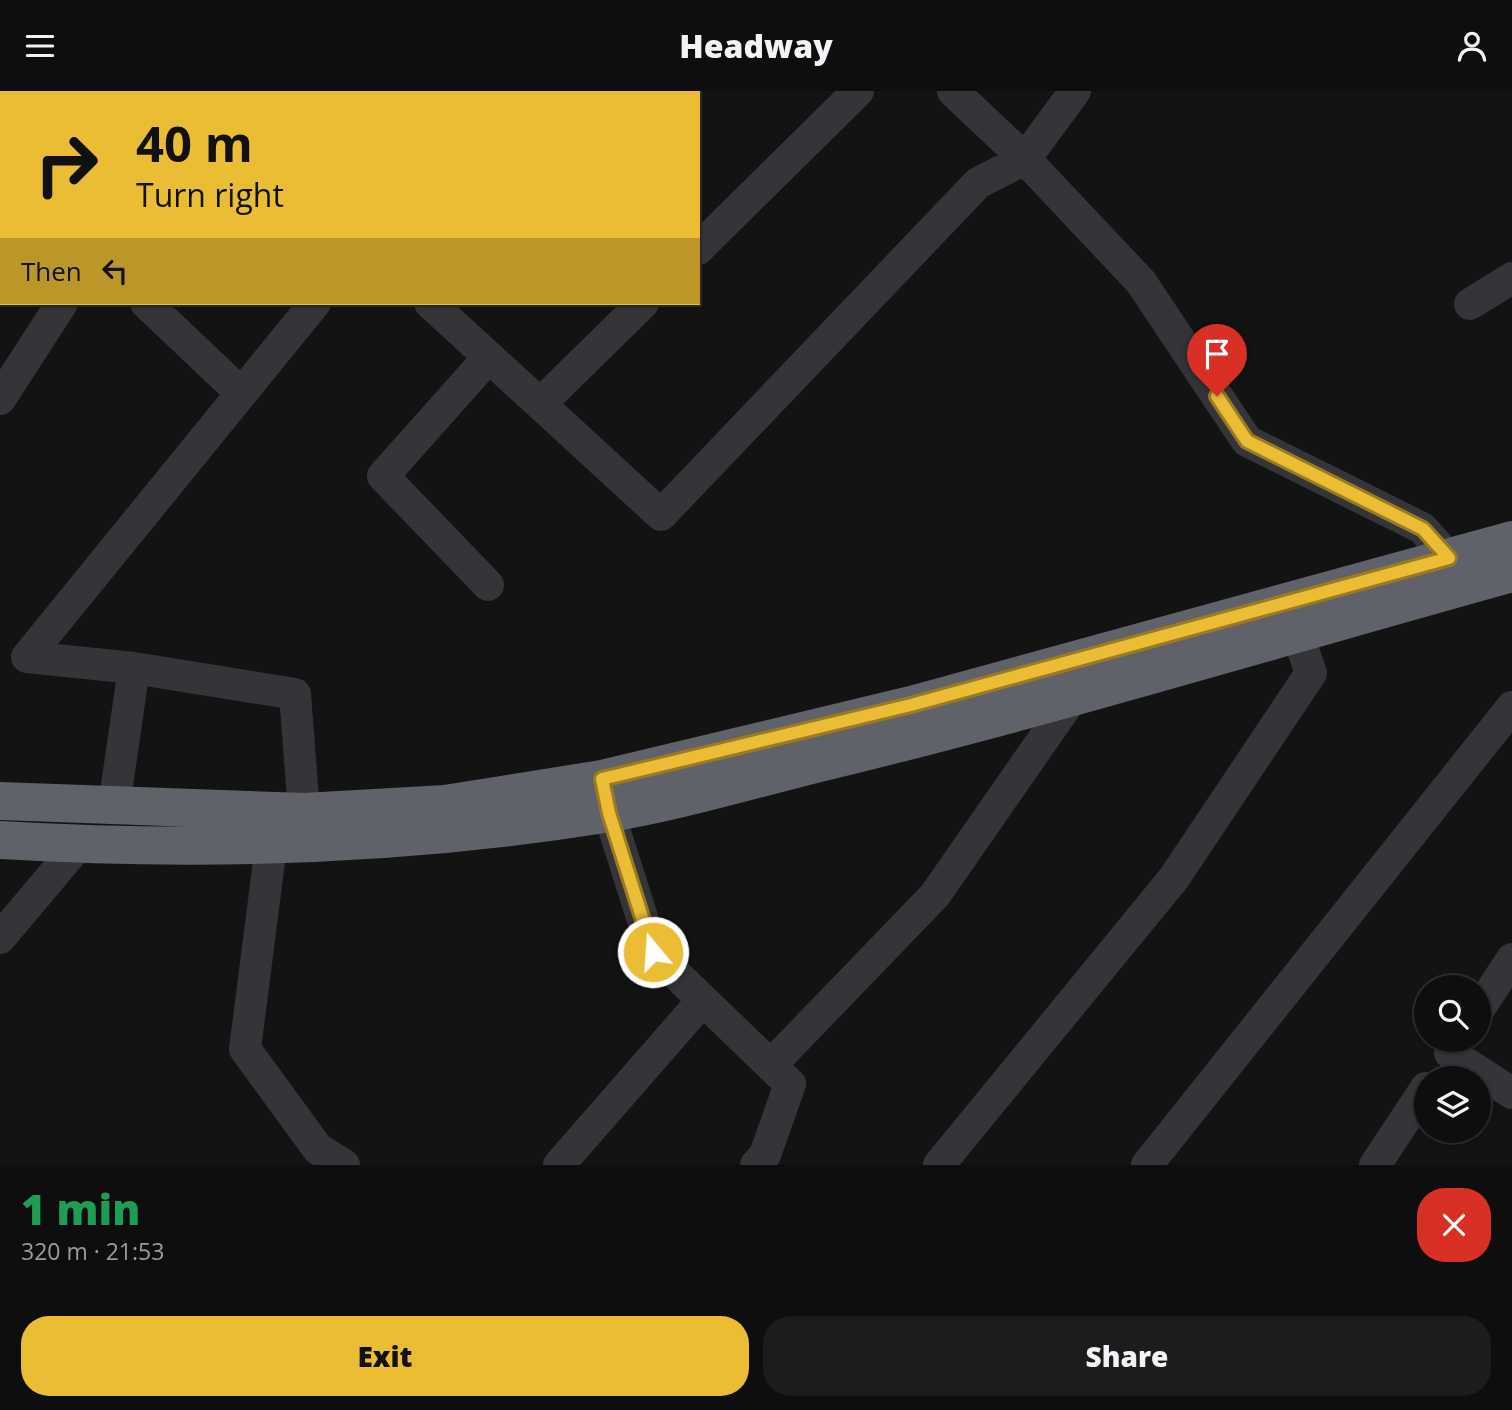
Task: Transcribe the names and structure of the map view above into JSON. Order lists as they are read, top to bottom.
{
  "page": {
    "header": "Headway",
    "turn": ["40 m", "Turn right"],
    "then": "Then",
    "heading": ["1 min", "320 m · 21:53"],
    "buttons": ["Exit", "Share"]
  }
}
